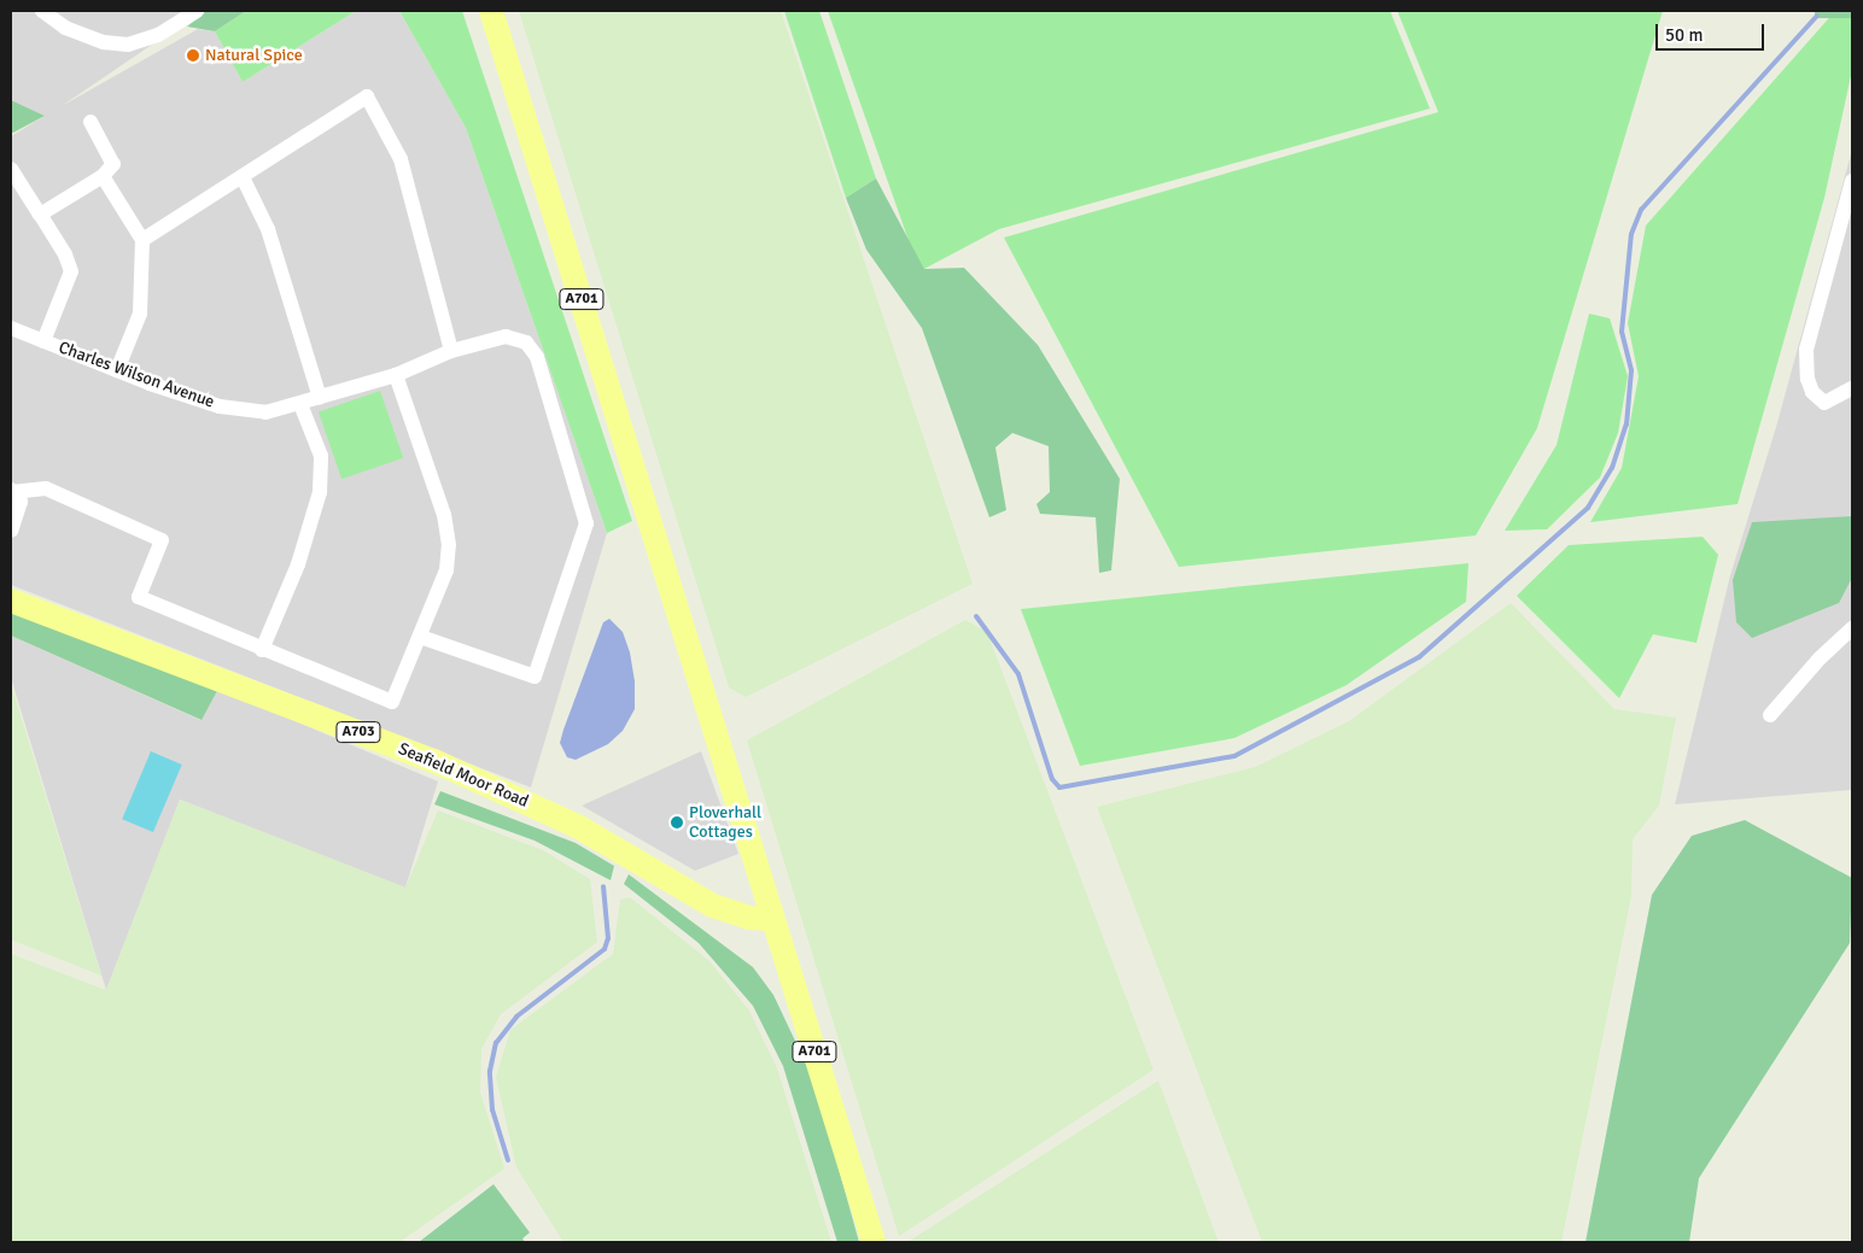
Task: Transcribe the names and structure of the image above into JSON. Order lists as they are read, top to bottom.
{
  "streets": {
    "main road": ["A701", "A703", "Seafield Moor Road"],
    "street": ["Charles Wilson Avenue"]
  },
  "crossings": [
    ["A701", "Seafield Moor Road"]
  ],
  "places": ["Natural Spice", "Ploverhall Cottages"],
  "scale_bar": "50 m"
}
